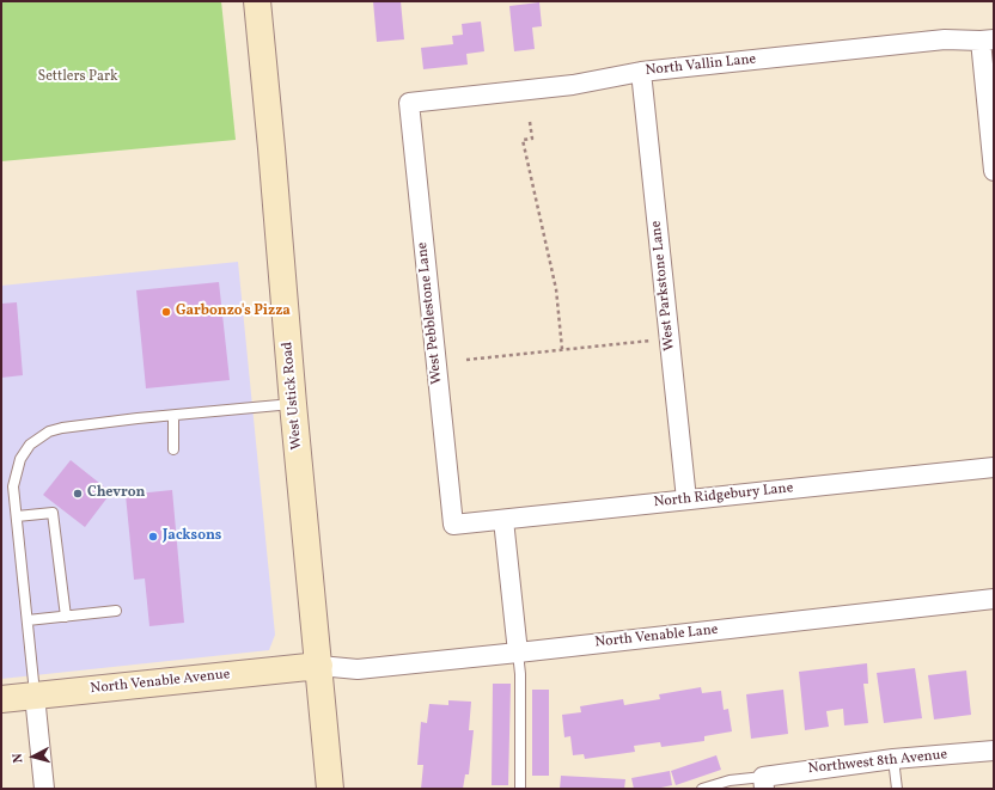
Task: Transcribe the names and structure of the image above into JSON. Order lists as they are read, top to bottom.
{
  "streets": {
    "main road": ["West Ustick Road", "North Venable Avenue"],
    "street": [
      "North Vallin Lane",
      "West Parkstone Lane",
      "West Pebblestone Lane",
      "North Ridgebury Lane",
      "North Venable Lane",
      "Northwest 8th Avenue"
    ]
  },
  "crossings": [
    ["North Vallin Lane", "West Parkstone Lane"],
    ["North Vallin Lane", "West Pebblestone Lane"],
    ["West Parkstone Lane", "North Ridgebury Lane"],
    ["West Pebblestone Lane", "North Ridgebury Lane"],
    ["West Ustick Road", "North Venable Lane"],
    ["West Ustick Road", "North Venable Avenue"],
    ["North Venable Lane", "North Venable Avenue"]
  ],
  "parks": ["Settlers Park"],
  "places": ["Garbonzo's Pizza", "Chevron", "Jacksons"],
  "north": "left"
}
